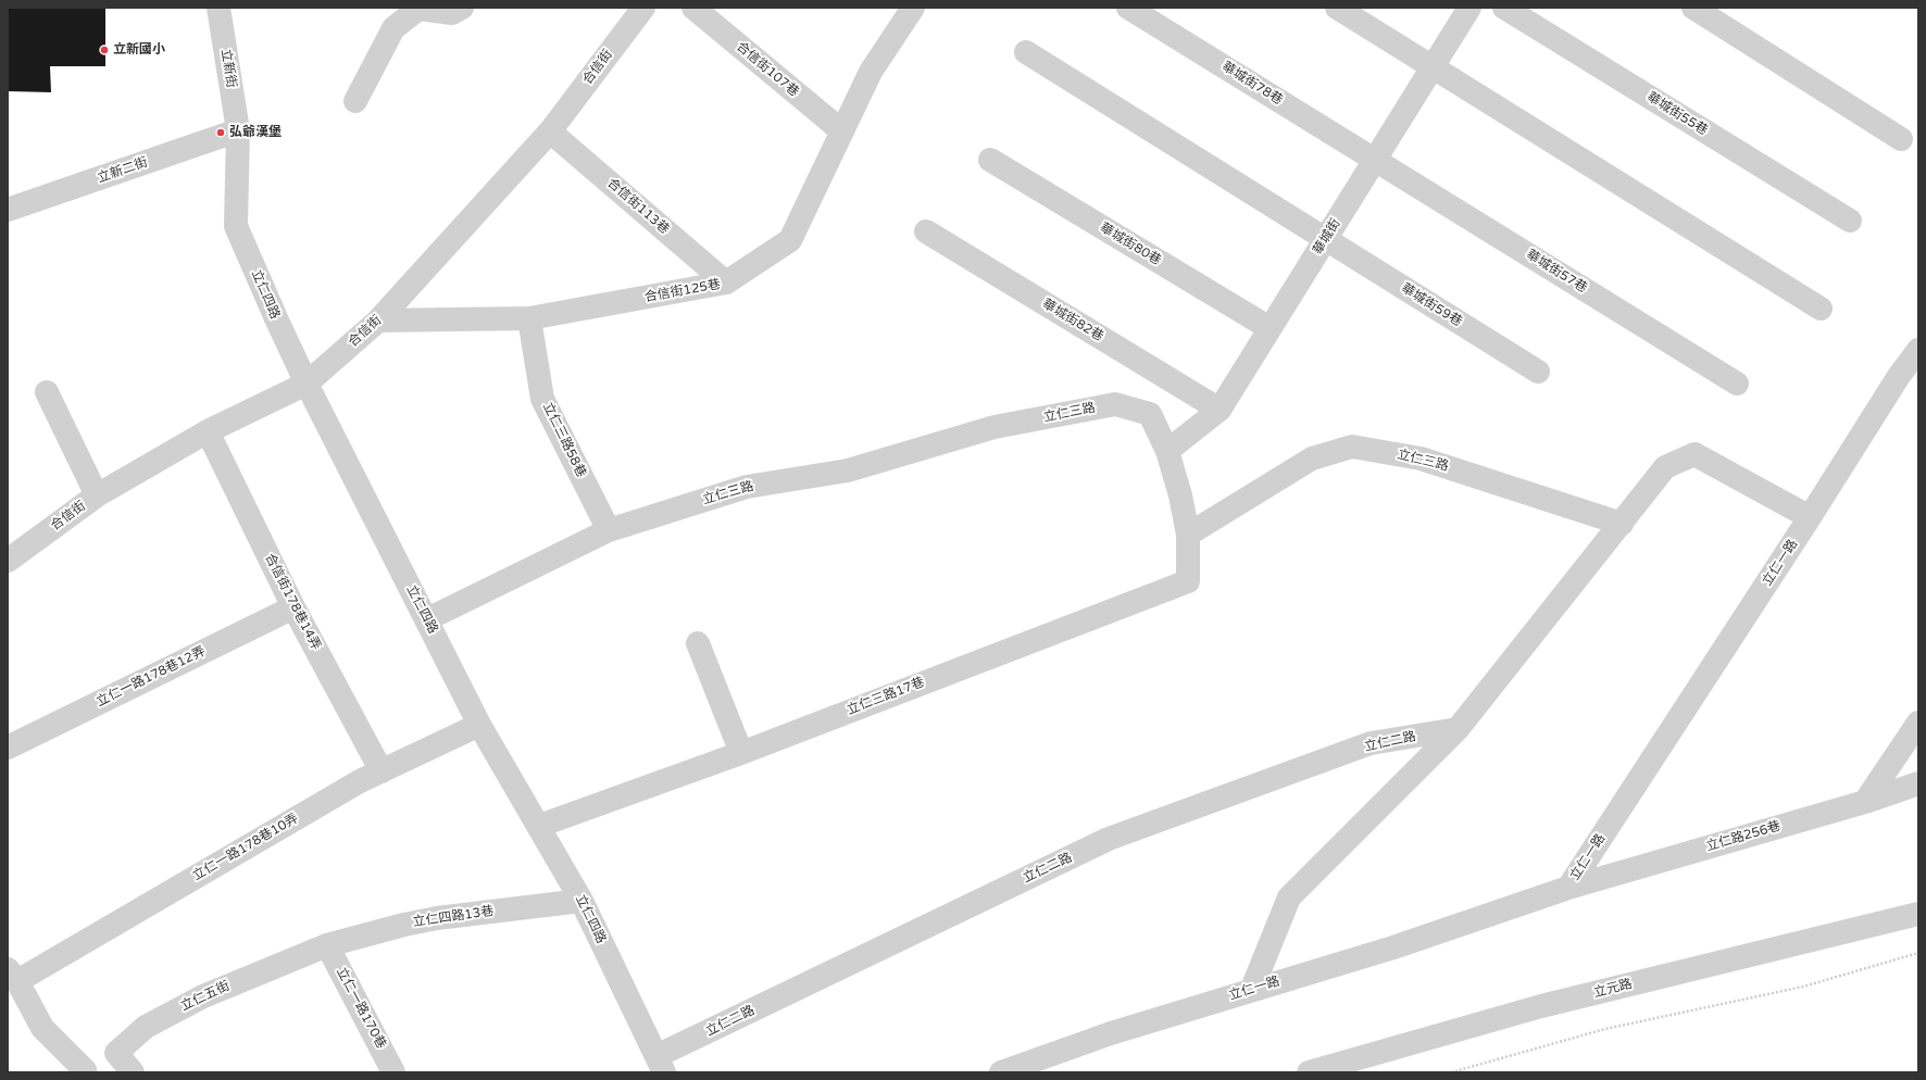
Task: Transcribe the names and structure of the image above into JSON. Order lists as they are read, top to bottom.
{
  "streets": {
    "street": [
      "合信街",
      "立新街",
      "合信街107巷",
      "華城街78巷",
      "華城街55巷",
      "立新二街",
      "合信街113巷",
      "華城街",
      "華城街80巷",
      "華城街57巷",
      "合信街125巷",
      "立仁四路",
      "華城街59巷",
      "華城街82巷",
      "立仁三路",
      "立仁三路58巷",
      "立仁一路",
      "合信街178巷14弄",
      "立仁一路178巷12弄",
      "立仁三路17巷",
      "立仁二路",
      "立仁路256巷",
      "立仁一路178巷10弄",
      "立仁四路13巷",
      "立元路",
      "立仁五街",
      "立仁一路170巷"
    ]
  },
  "crossings": [
    ["合信街", "合信街113巷"],
    ["合信街", "合信街125巷"],
    ["合信街", "立仁四路"],
    ["合信街", "合信街178巷14弄"],
    ["立新街", "立新二街"],
    ["立新街", "立仁四路"],
    ["合信街107巷", "合信街125巷"],
    ["華城街78巷", "華城街"],
    ["華城街78巷", "華城街57巷"],
    ["立新二街", "立仁四路"],
    ["合信街113巷", "合信街125巷"],
    ["華城街", "華城街80巷"],
    ["華城街", "華城街57巷"],
    ["華城街", "華城街59巷"],
    ["華城街", "華城街82巷"],
    ["華城街", "立仁三路"],
    ["合信街125巷", "立仁三路58巷"],
    ["立仁四路", "立仁三路"],
    ["立仁四路", "立仁三路17巷"],
    ["立仁四路", "立仁二路"],
    ["立仁四路", "立仁一路178巷10弄"],
    ["立仁四路", "立仁四路13巷"],
    ["立仁三路", "立仁三路58巷"],
    ["立仁三路", "立仁三路17巷"],
    ["立仁一路", "立仁路256巷"],
    ["合信街178巷14弄", "立仁一路178巷12弄"],
    ["合信街178巷14弄", "立仁一路178巷10弄"],
    ["立仁四路13巷", "立仁五街"],
    ["立仁四路13巷", "立仁一路170巷"],
    ["立仁五街", "立仁一路170巷"]
  ],
  "places": ["立新國小", "弘爺漢堡"]
}
